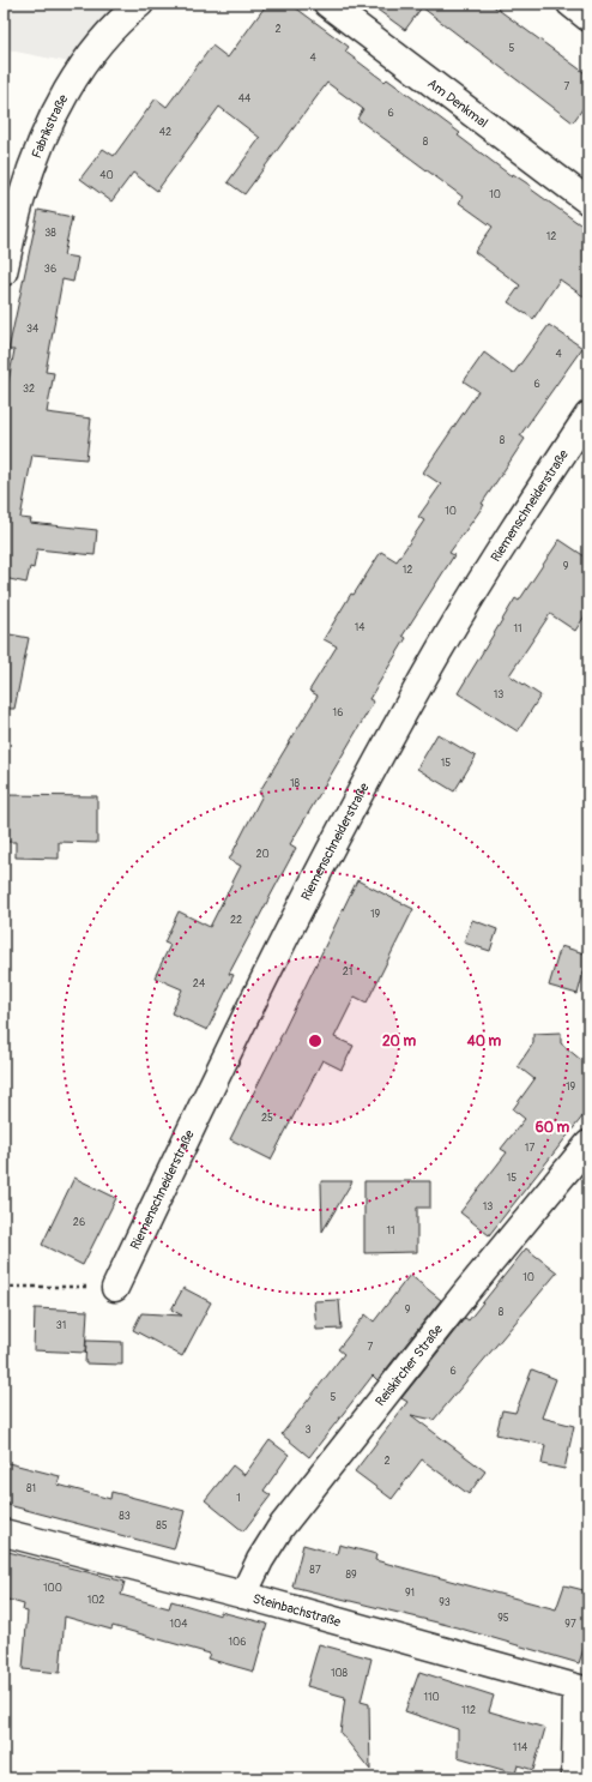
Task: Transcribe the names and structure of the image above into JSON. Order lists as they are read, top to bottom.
{
  "streets": {
    "street": [
      "Am Denkmal",
      "Fabrikstraße",
      "Riemenschneiderstraße",
      "Reiskircher Straße",
      "Steinbachstraße"
    ]
  },
  "crossings": [
    ["Reiskircher Straße", "Steinbachstraße"]
  ],
  "house_numbers": [
    "2",
    "5",
    "4",
    "7",
    "44",
    "6",
    "42",
    "8",
    "40",
    "10",
    "38",
    "12",
    "36",
    "34",
    "4",
    "6",
    "32",
    "8",
    "10",
    "9",
    "12",
    "14",
    "11",
    "13",
    "16",
    "15",
    "18",
    "20",
    "19",
    "22",
    "21",
    "24",
    "19",
    "25",
    "17",
    "15",
    "13",
    "26",
    "11",
    "10",
    "9",
    "8",
    "31",
    "7",
    "6",
    "5",
    "3",
    "2",
    "81",
    "1",
    "83",
    "85",
    "87",
    "89",
    "100",
    "91",
    "102",
    "93",
    "95",
    "104",
    "97",
    "106",
    "108",
    "110",
    "112",
    "114"
  ],
  "rings": ["20 m", "40 m", "60 m"]
}
